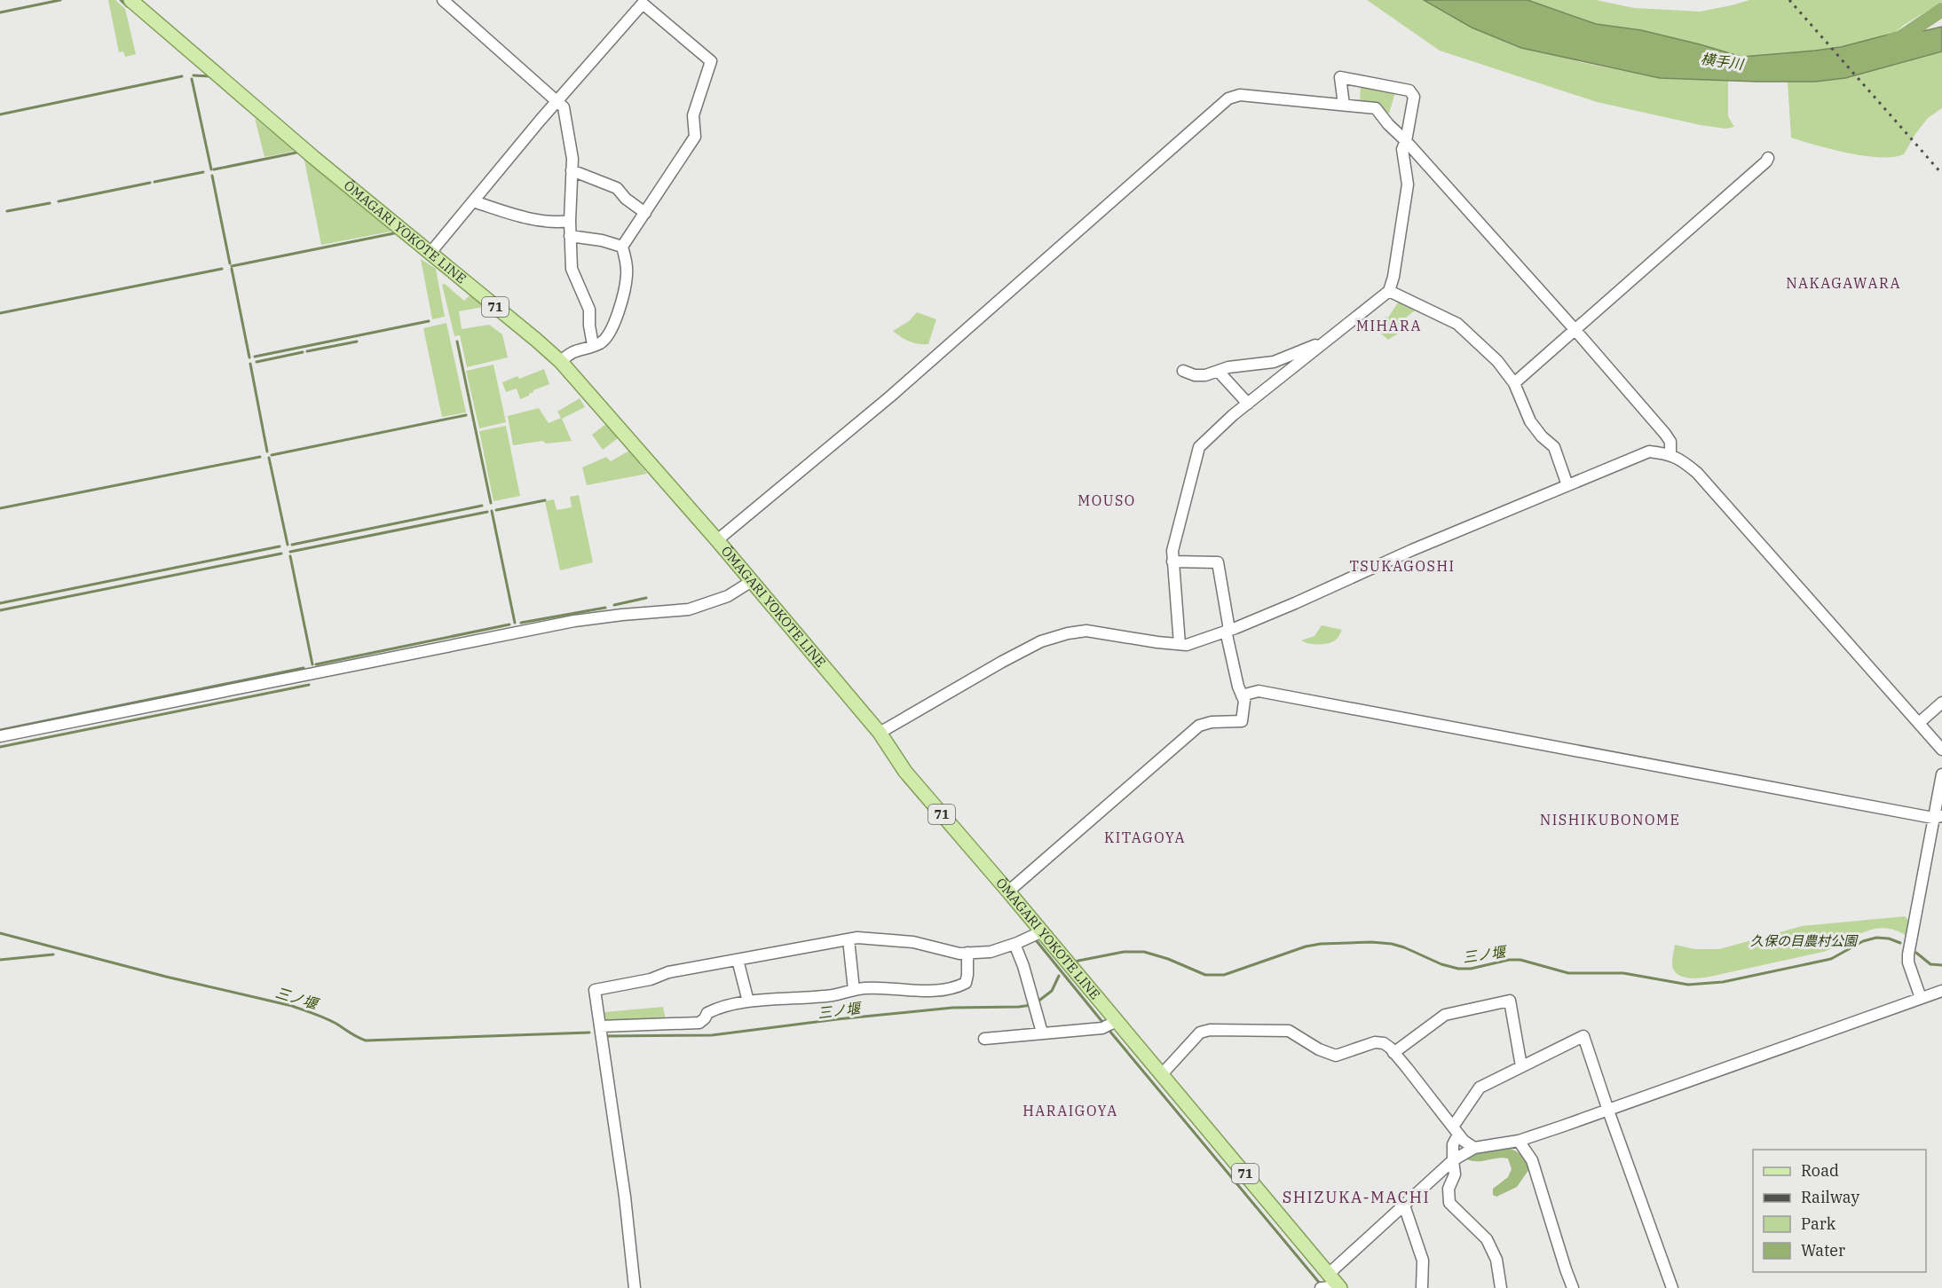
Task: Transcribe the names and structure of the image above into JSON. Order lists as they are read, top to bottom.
{
  "streets": {
    "main road": ["ŌMAGARI YOKOTE LINE", "71"]
  },
  "districts": [
    "NAKAGAWARA",
    "MIHARA",
    "MOUSO",
    "TSUKAGOSHI",
    "NISHIKUBONOME",
    "KITAGOYA",
    "HARAIGOYA",
    "SHIZUKA-MACHI"
  ],
  "water": ["横手川", "三ノ堰"],
  "parks": ["久保の目農村公園"],
  "legend": [
    "Road",
    "Railway",
    "Park",
    "Water"
  ]
}
